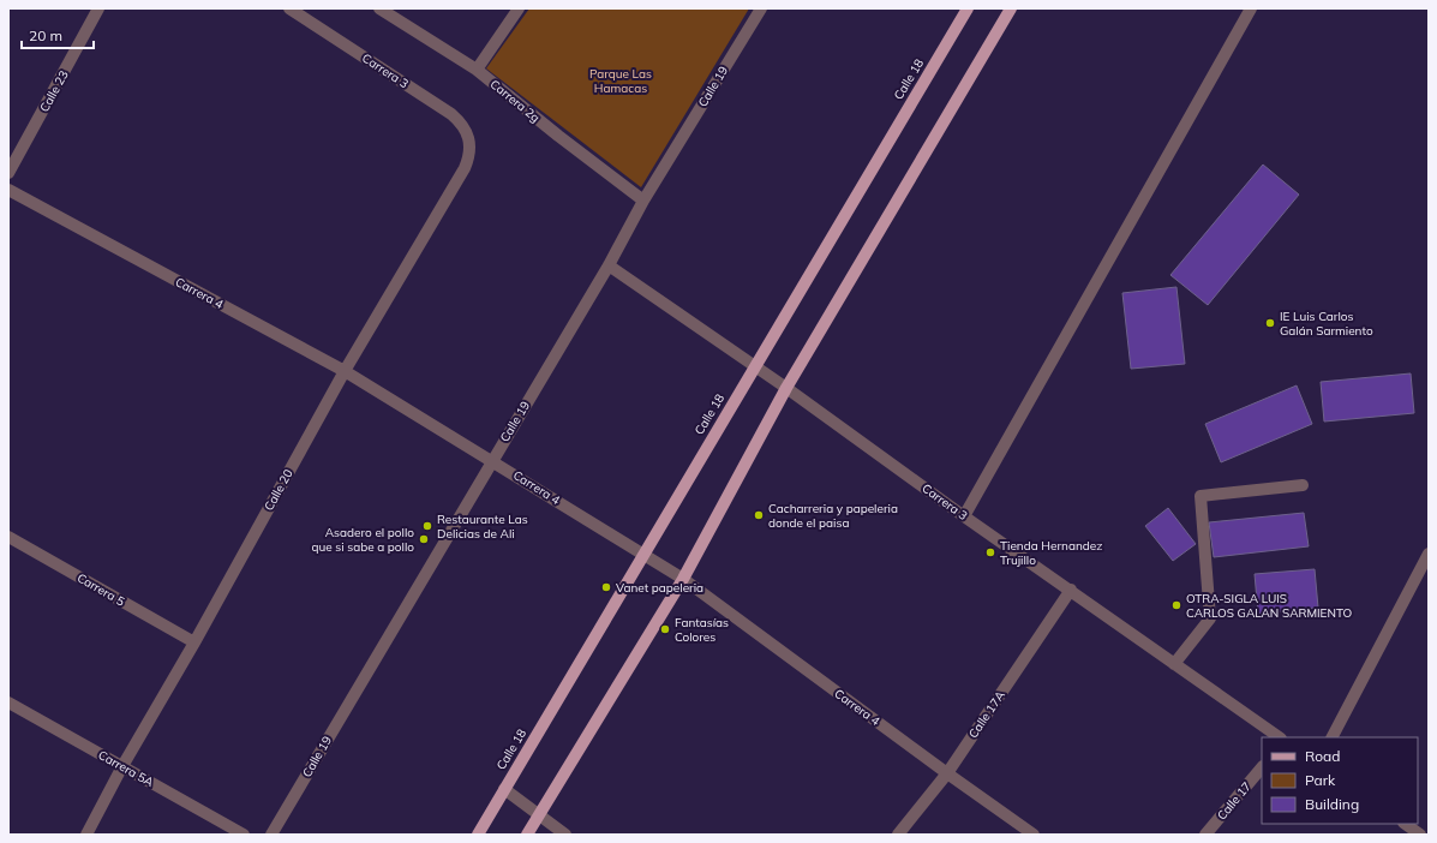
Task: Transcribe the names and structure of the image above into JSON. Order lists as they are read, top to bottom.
{
  "streets": {
    "main road": ["Calle 18"],
    "street": [
      "Carrera 3",
      "Calle 19",
      "Calle 23",
      "Carrera 2g",
      "Carrera 4",
      "Calle 20",
      "Carrera 5",
      "Calle 17A",
      "Carrera 5A",
      "Calle 17"
    ]
  },
  "crossings": [
    ["Carrera 3", "Calle 18"],
    ["Carrera 3", "Calle 19"],
    ["Carrera 3", "Calle 20"],
    ["Carrera 3", "Calle 17A"],
    ["Calle 18", "Carrera 4"],
    ["Calle 19", "Carrera 2g"],
    ["Calle 19", "Carrera 4"],
    ["Carrera 4", "Calle 20"],
    ["Carrera 4", "Calle 17A"],
    ["Calle 20", "Carrera 5"],
    ["Calle 20", "Carrera 5A"]
  ],
  "parks": ["Parque Las Hamacas"],
  "places": [
    "IE Luis Carlos Galán Sarmiento",
    "Cacharreria y papeleria donde el paisa",
    "Restaurante Las Delicias de Ali",
    "Asadero el pollo que si sabe a pollo",
    "Tienda Hernandez Trujillo",
    "Vanet papeleria",
    "OTRA-SIGLA LUIS CARLOS GALAN SARMIENTO",
    "Fantasías Colores"
  ],
  "legend": ["Road", "Park", "Building"],
  "scale_bar": "20 m"
}
